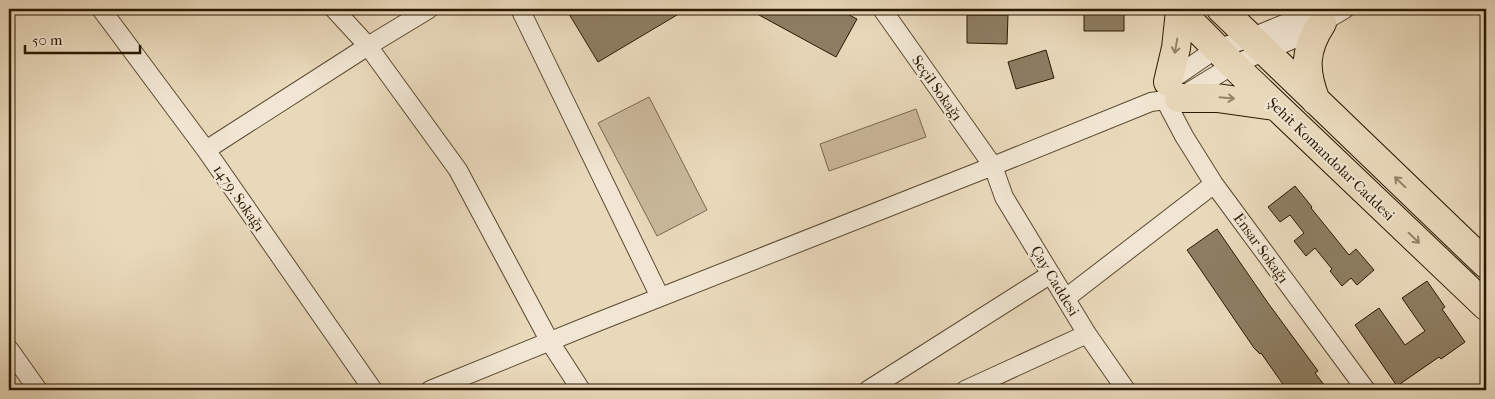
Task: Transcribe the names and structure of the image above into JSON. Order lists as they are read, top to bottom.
{
  "streets": {
    "main road": ["Şehit Komandolar Caddesi"],
    "street": [
      "Seçil Sokağı",
      "1479. Sokağı",
      "Ensar Sokağı",
      "Çay Caddesi"
    ]
  },
  "crossings": [
    ["Seçil Sokağı", "Çay Caddesi"]
  ],
  "scale_bar": "50 m"
}
